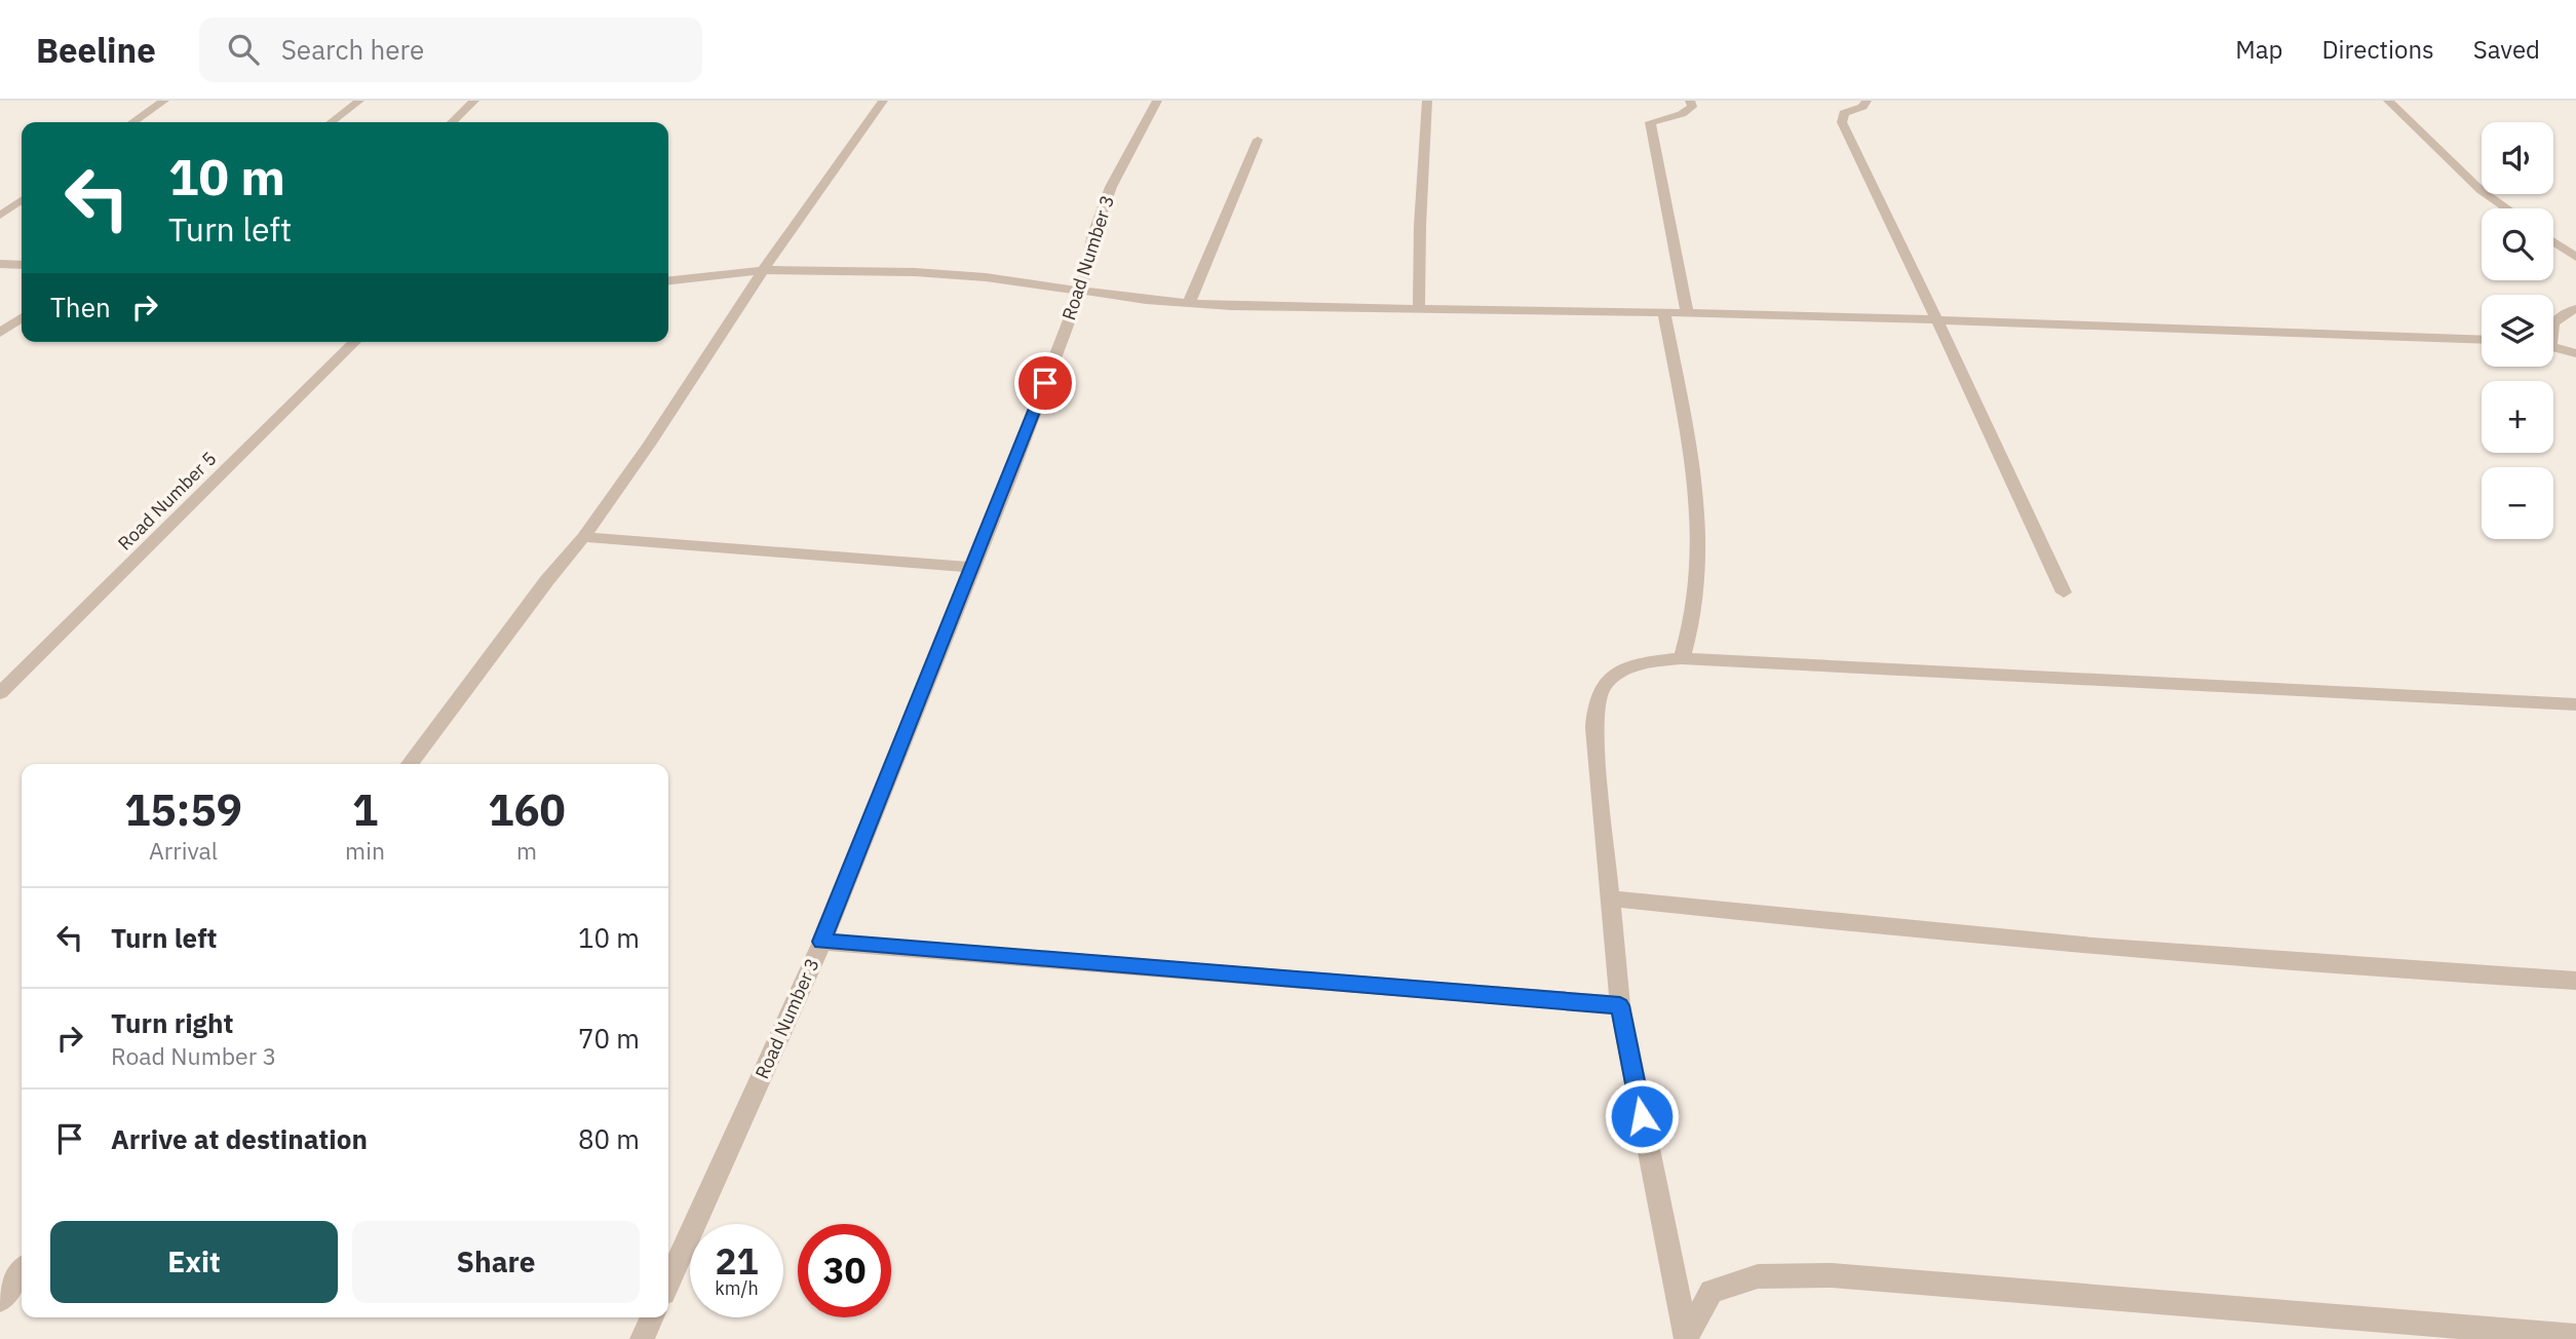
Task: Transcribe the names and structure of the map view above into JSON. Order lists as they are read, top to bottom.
{
  "streets": {
    "street": ["Road Number 3", "Road Number 5"]
  },
  "page": {
    "header": "Beeline",
    "search": "Search here",
    "nav": ["Map", "Directions", "Saved"],
    "map_buttons": ["+", "−"],
    "turn": ["10 m", "Turn left"],
    "then": "Then",
    "eta": [
      "15:59",
      "Arrival",
      "1",
      "min",
      "160",
      "m"
    ],
    "list": [
      {
        "name": "Turn left",
        "value": "10 m"
      },
      {
        "name": "Turn right",
        "note": "Road Number 3",
        "value": "70 m"
      },
      {
        "name": "Arrive at destination",
        "value": "80 m"
      }
    ],
    "buttons": ["Exit", "Share"],
    "speed": "21 km/h",
    "limit": "30"
  }
}
